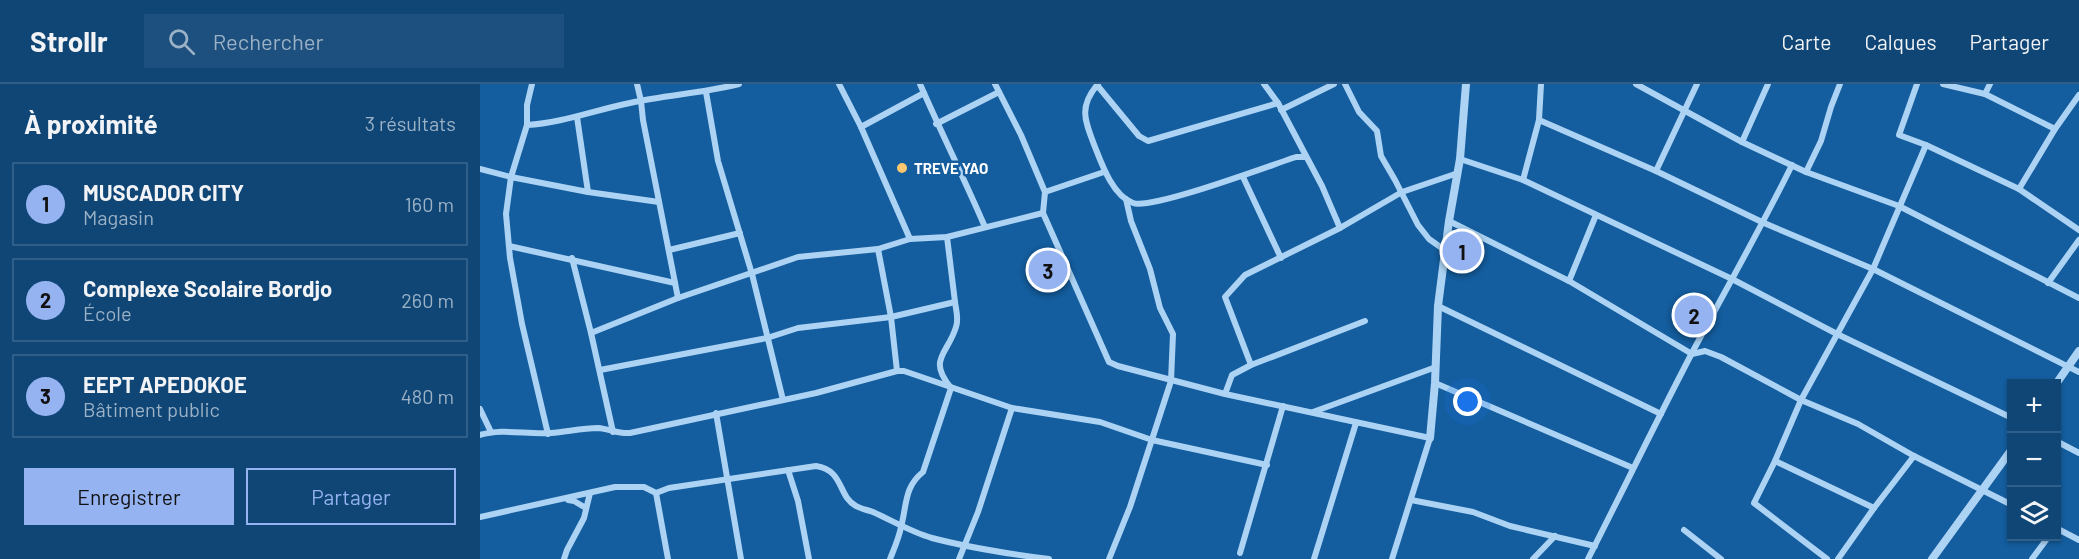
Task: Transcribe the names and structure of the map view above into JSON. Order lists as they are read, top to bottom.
{
  "places": ["TREVE YAO"],
  "page": {
    "header": "Strollr",
    "search": "Rechercher",
    "nav": ["Carte", "Calques", "Partager"],
    "heading": ["À proximité", "3 résultats"],
    "list": [
      {
        "mark": "1",
        "name": "MUSCADOR CITY",
        "note": "Magasin",
        "value": "160 m"
      },
      {
        "mark": "2",
        "name": "Complexe Scolaire Bordjo",
        "note": "École",
        "value": "260 m"
      },
      {
        "mark": "3",
        "name": "EEPT APEDOKOE",
        "note": "Bâtiment public",
        "value": "480 m"
      }
    ],
    "pins": ["1", "3", "2"],
    "map_buttons": ["+", "−"],
    "buttons": ["Enregistrer", "Partager"]
  }
}
